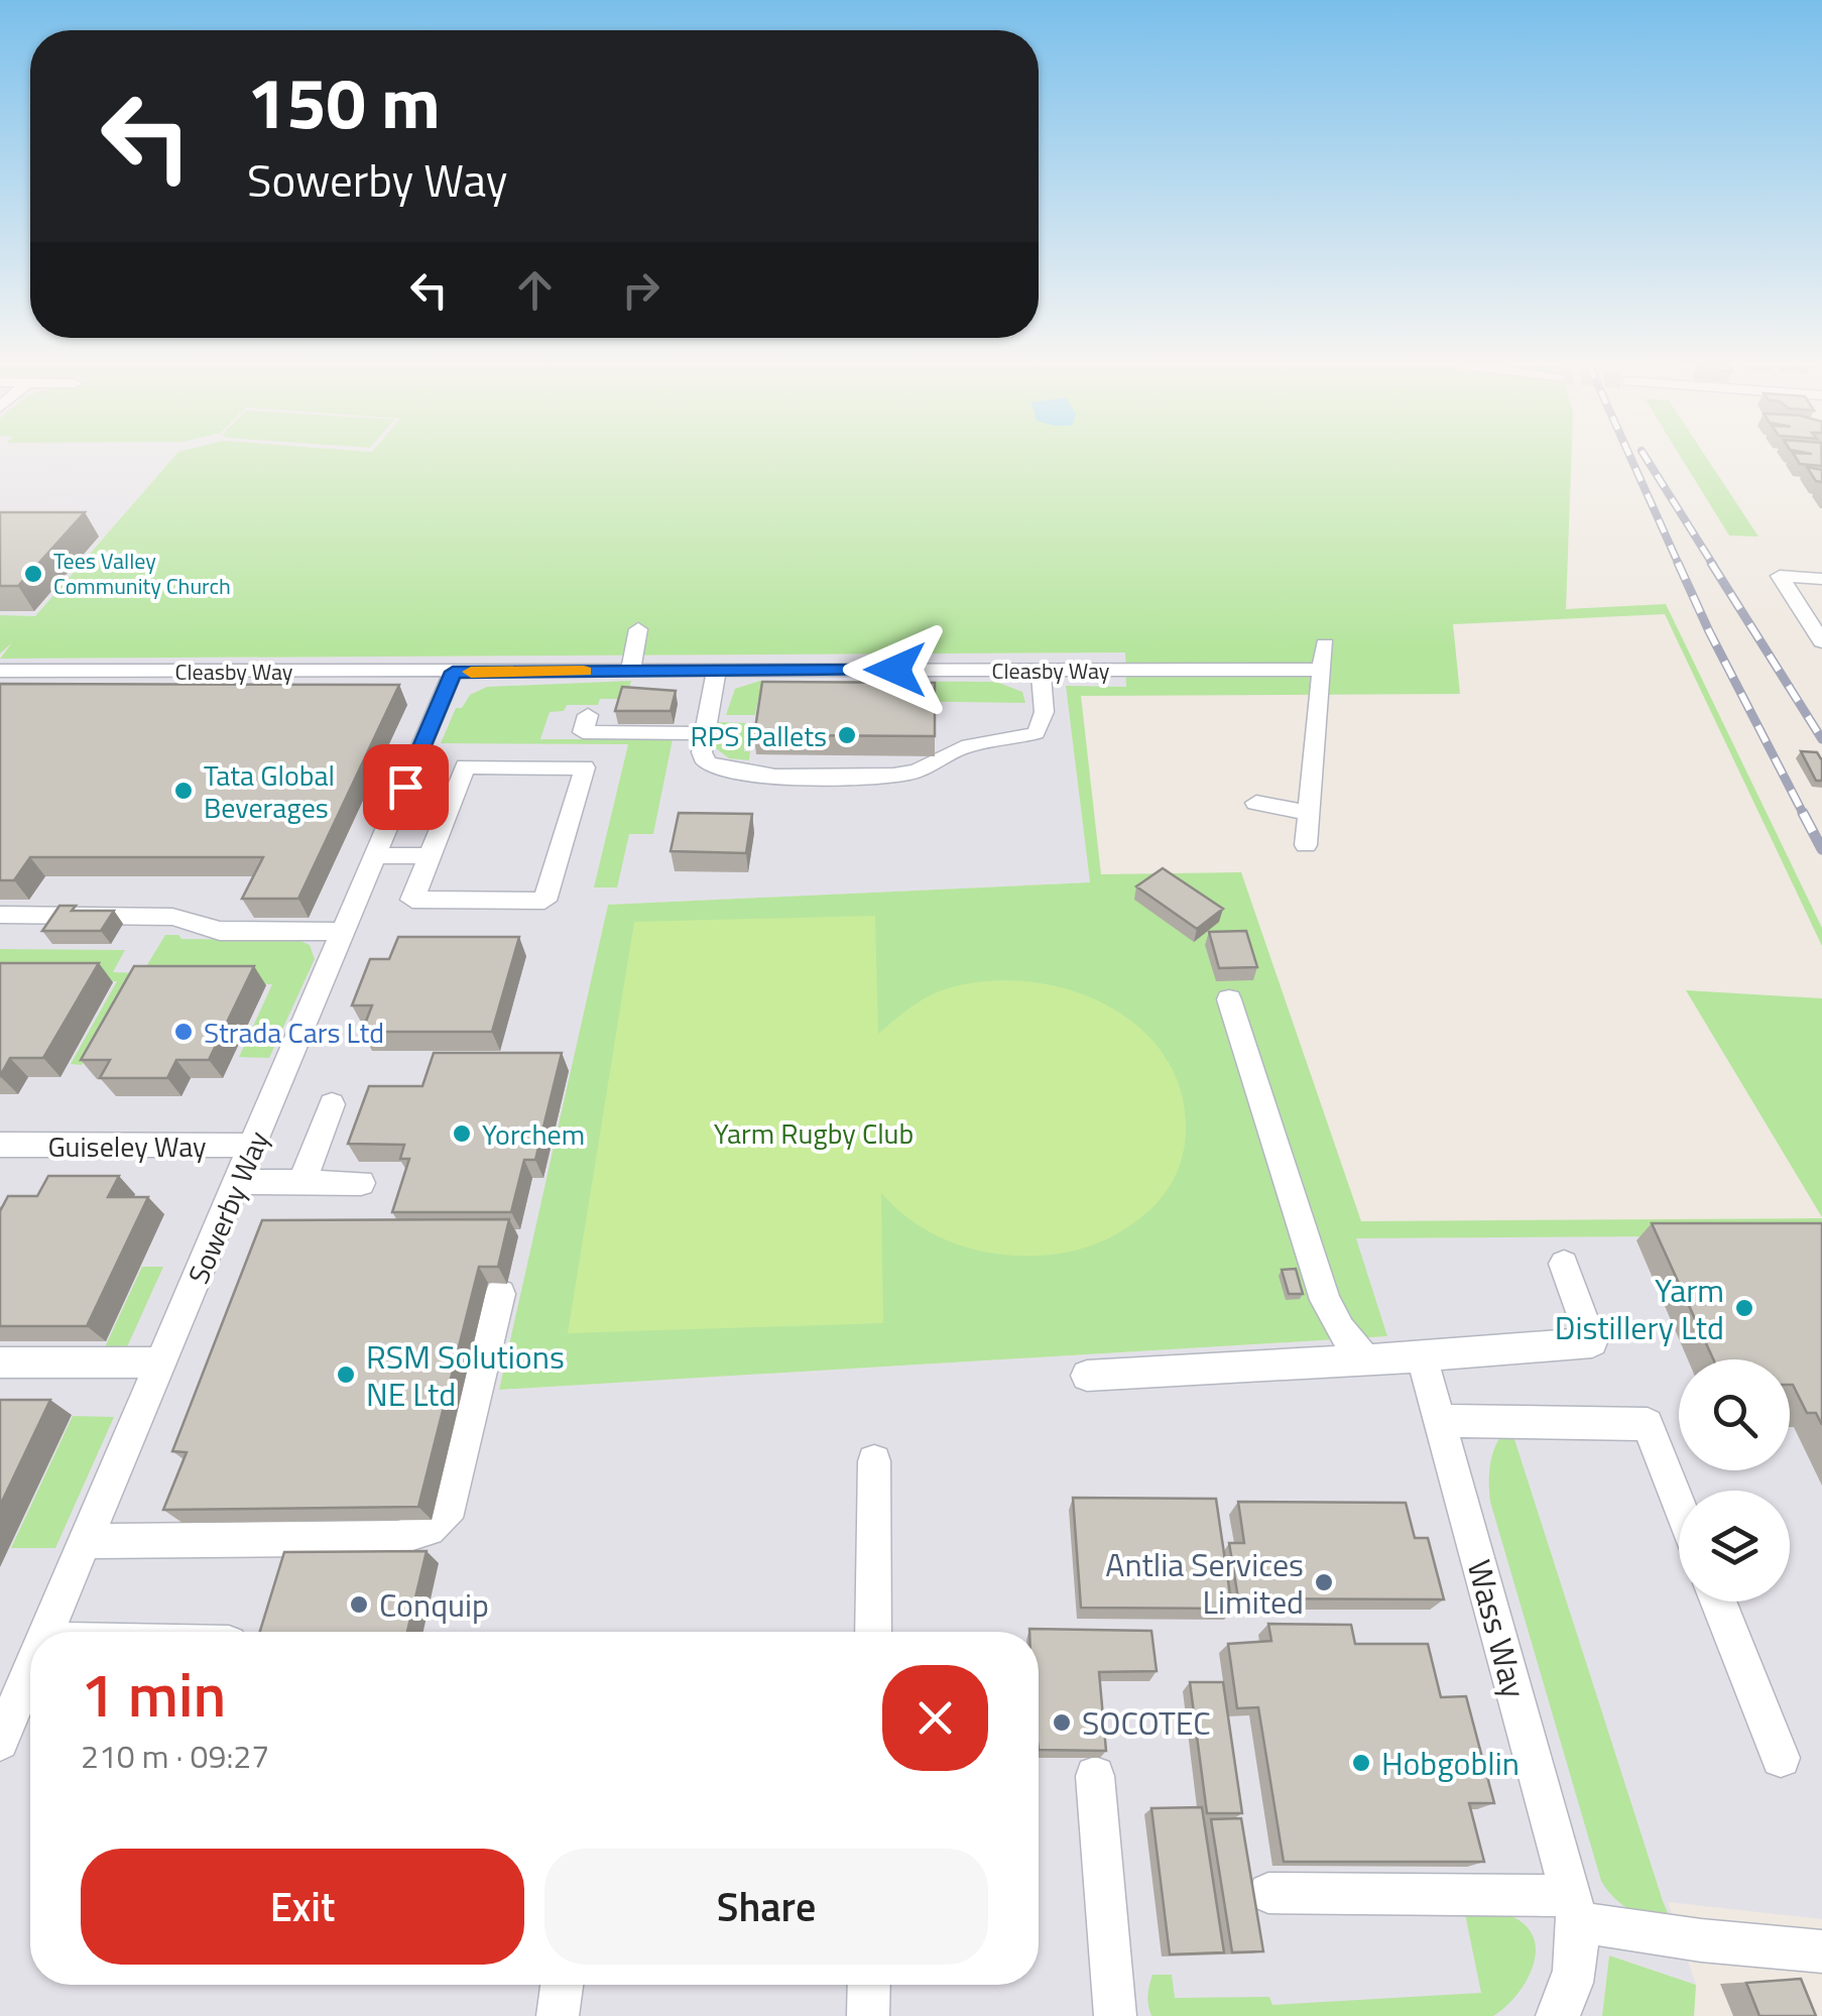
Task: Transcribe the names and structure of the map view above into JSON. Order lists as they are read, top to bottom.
{
  "streets": {
    "street": [
      "Cleasby Way",
      "Guiseley Way",
      "Sowerby Way",
      "Wass Way"
    ]
  },
  "crossings": [
    ["Cleasby Way", "Sowerby Way"],
    ["Guiseley Way", "Sowerby Way"]
  ],
  "parks": ["Yarm Rugby Club"],
  "places": [
    "Tees Valley Community Church",
    "RPS Pallets",
    "Tata Global Beverages",
    "Strada Cars Ltd",
    "Yorchem",
    "Yarm Distillery Ltd",
    "RSM Solutions NE Ltd",
    "Antlia Services Limited",
    "Conquip",
    "SOCOTEC",
    "Hobgoblin"
  ],
  "page": {
    "turn": ["150 m", "Sowerby Way"],
    "heading": ["1 min", "210 m · 09:27"],
    "buttons": ["Exit", "Share"]
  }
}
